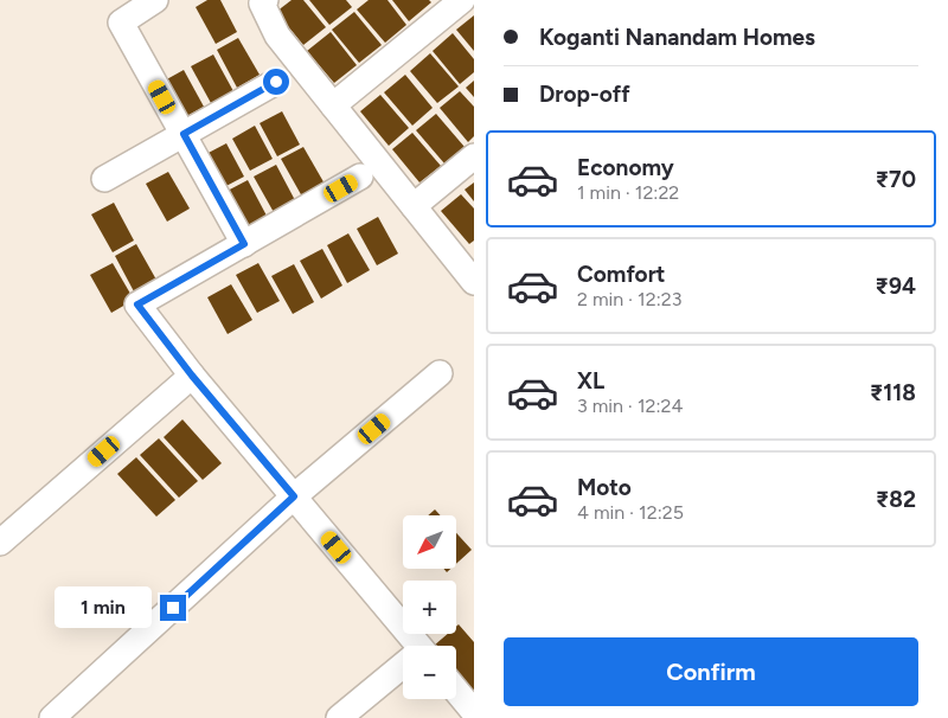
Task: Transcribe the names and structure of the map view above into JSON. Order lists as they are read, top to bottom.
{
  "north": "bottom left",
  "page": {
    "banner": ["Koganti Nanandam Homes", "Drop-off"],
    "list": [
      {
        "name": "Economy",
        "note": "1 min · 12:22",
        "value": "₹70"
      },
      {
        "name": "Comfort",
        "note": "2 min · 12:23",
        "value": "₹94"
      },
      {
        "name": "XL",
        "note": "3 min · 12:24",
        "value": "₹118"
      },
      {
        "name": "Moto",
        "note": "4 min · 12:25",
        "value": "₹82"
      }
    ],
    "map_buttons": ["+", "−"],
    "bubble": "1 min",
    "buttons": "Confirm"
  }
}
